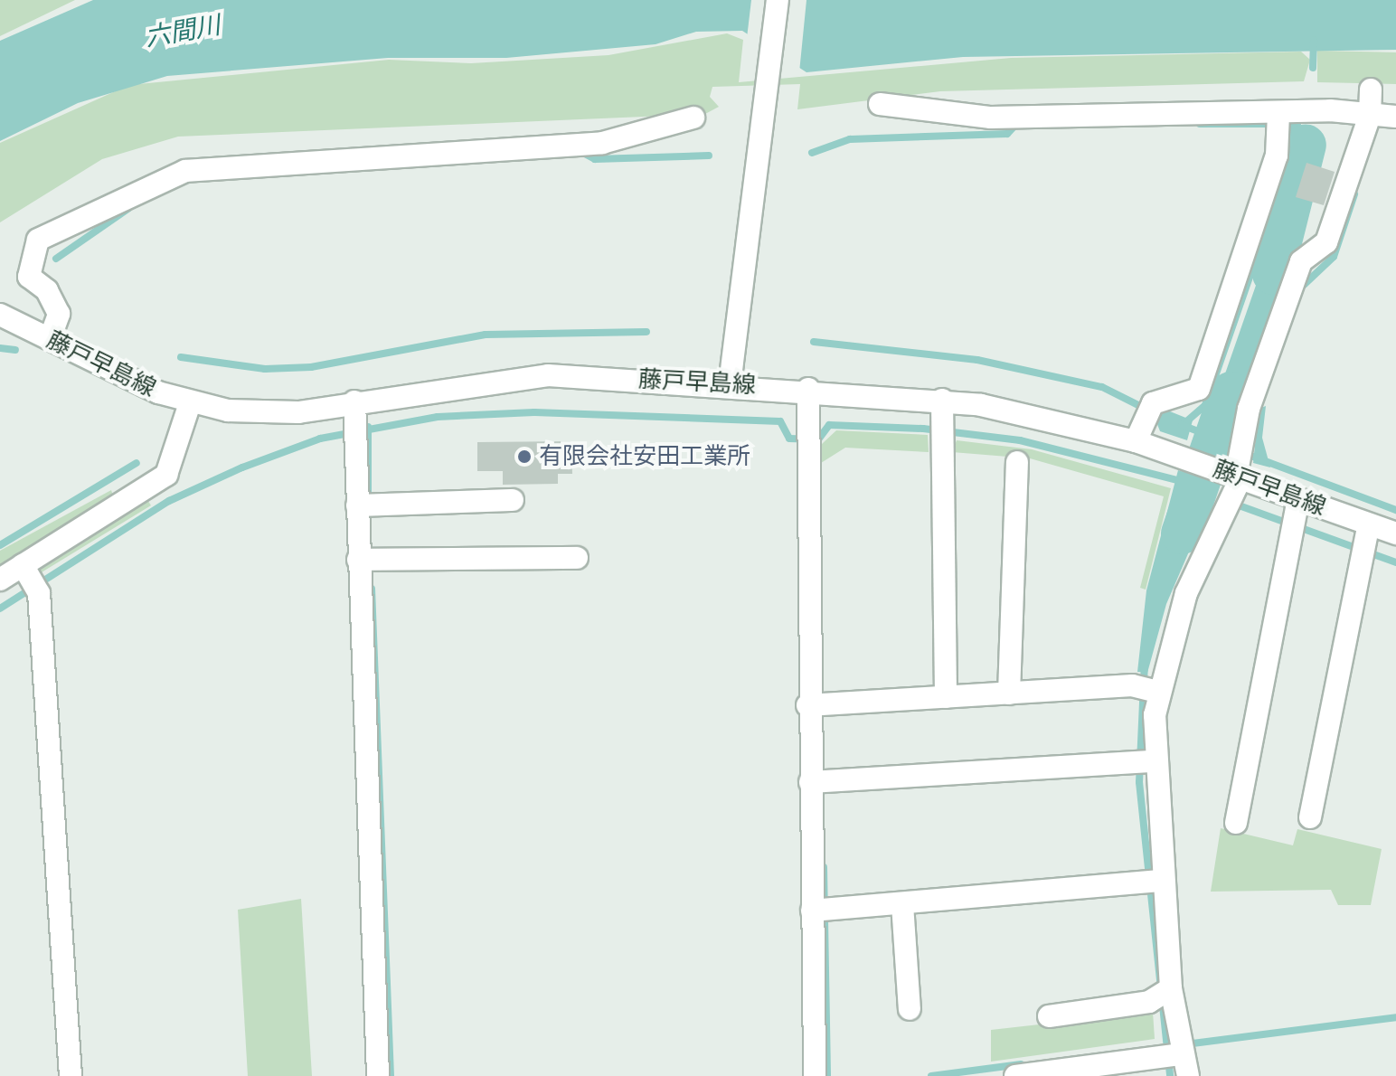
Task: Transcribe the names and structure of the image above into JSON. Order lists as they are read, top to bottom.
{
  "streets": {
    "street": ["藤戸早島線"]
  },
  "water": ["六間川"],
  "places": ["有限会社安田工業所"]
}
